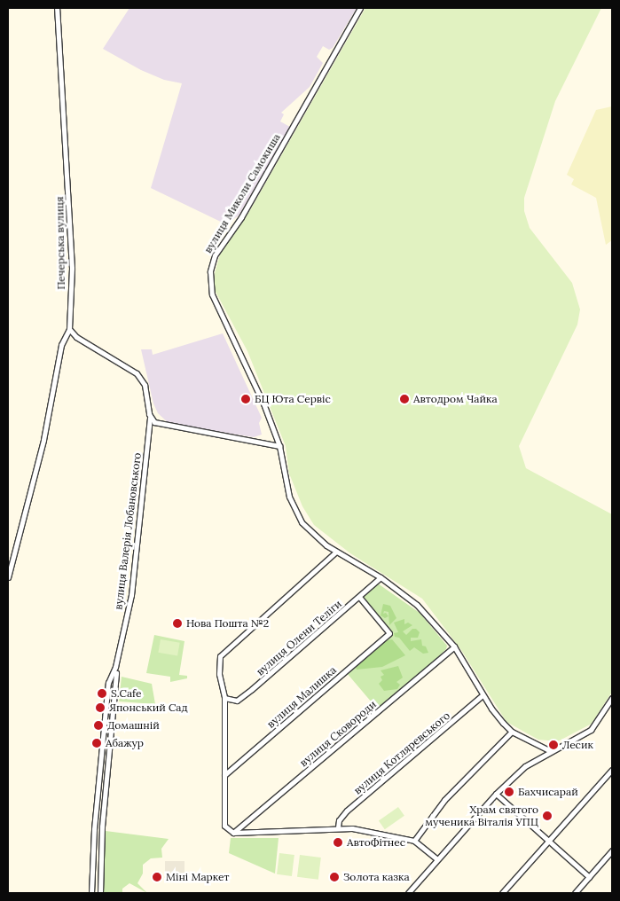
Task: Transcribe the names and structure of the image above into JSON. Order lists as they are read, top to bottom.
{
  "streets": {
    "street": [
      "вулиця Миколи Самокиша",
      "Печерська вулиця",
      "вулиця Валерія Лобановського",
      "вулиця Олени Теліги",
      "вулиця Малишка",
      "вулиця Сковороди",
      "вулиця Котляревського"
    ]
  },
  "crossings": [
    ["вулиця Миколи Самокиша", "вулиця Олени Теліги"],
    ["вулиця Миколи Самокиша", "вулиця Сковороди"],
    ["вулиця Миколи Самокиша", "вулиця Котляревського"],
    ["Печерська вулиця", "вулиця Валерія Лобановського"],
    ["вулиця Олени Теліги", "вулиця Малишка"]
  ],
  "places": [
    "БЦ Юта Сервіс",
    "Автодром Чайка",
    "Нова Пошта №2",
    "S.Cafe",
    "Японський Сад",
    "Домашній",
    "Абажур",
    "Лесик",
    "Бахчисарай",
    "Храм святого мученика Віталія УПЦ",
    "АвтоФітнес",
    "Міні Маркет",
    "Золота казка"
  ]
}
